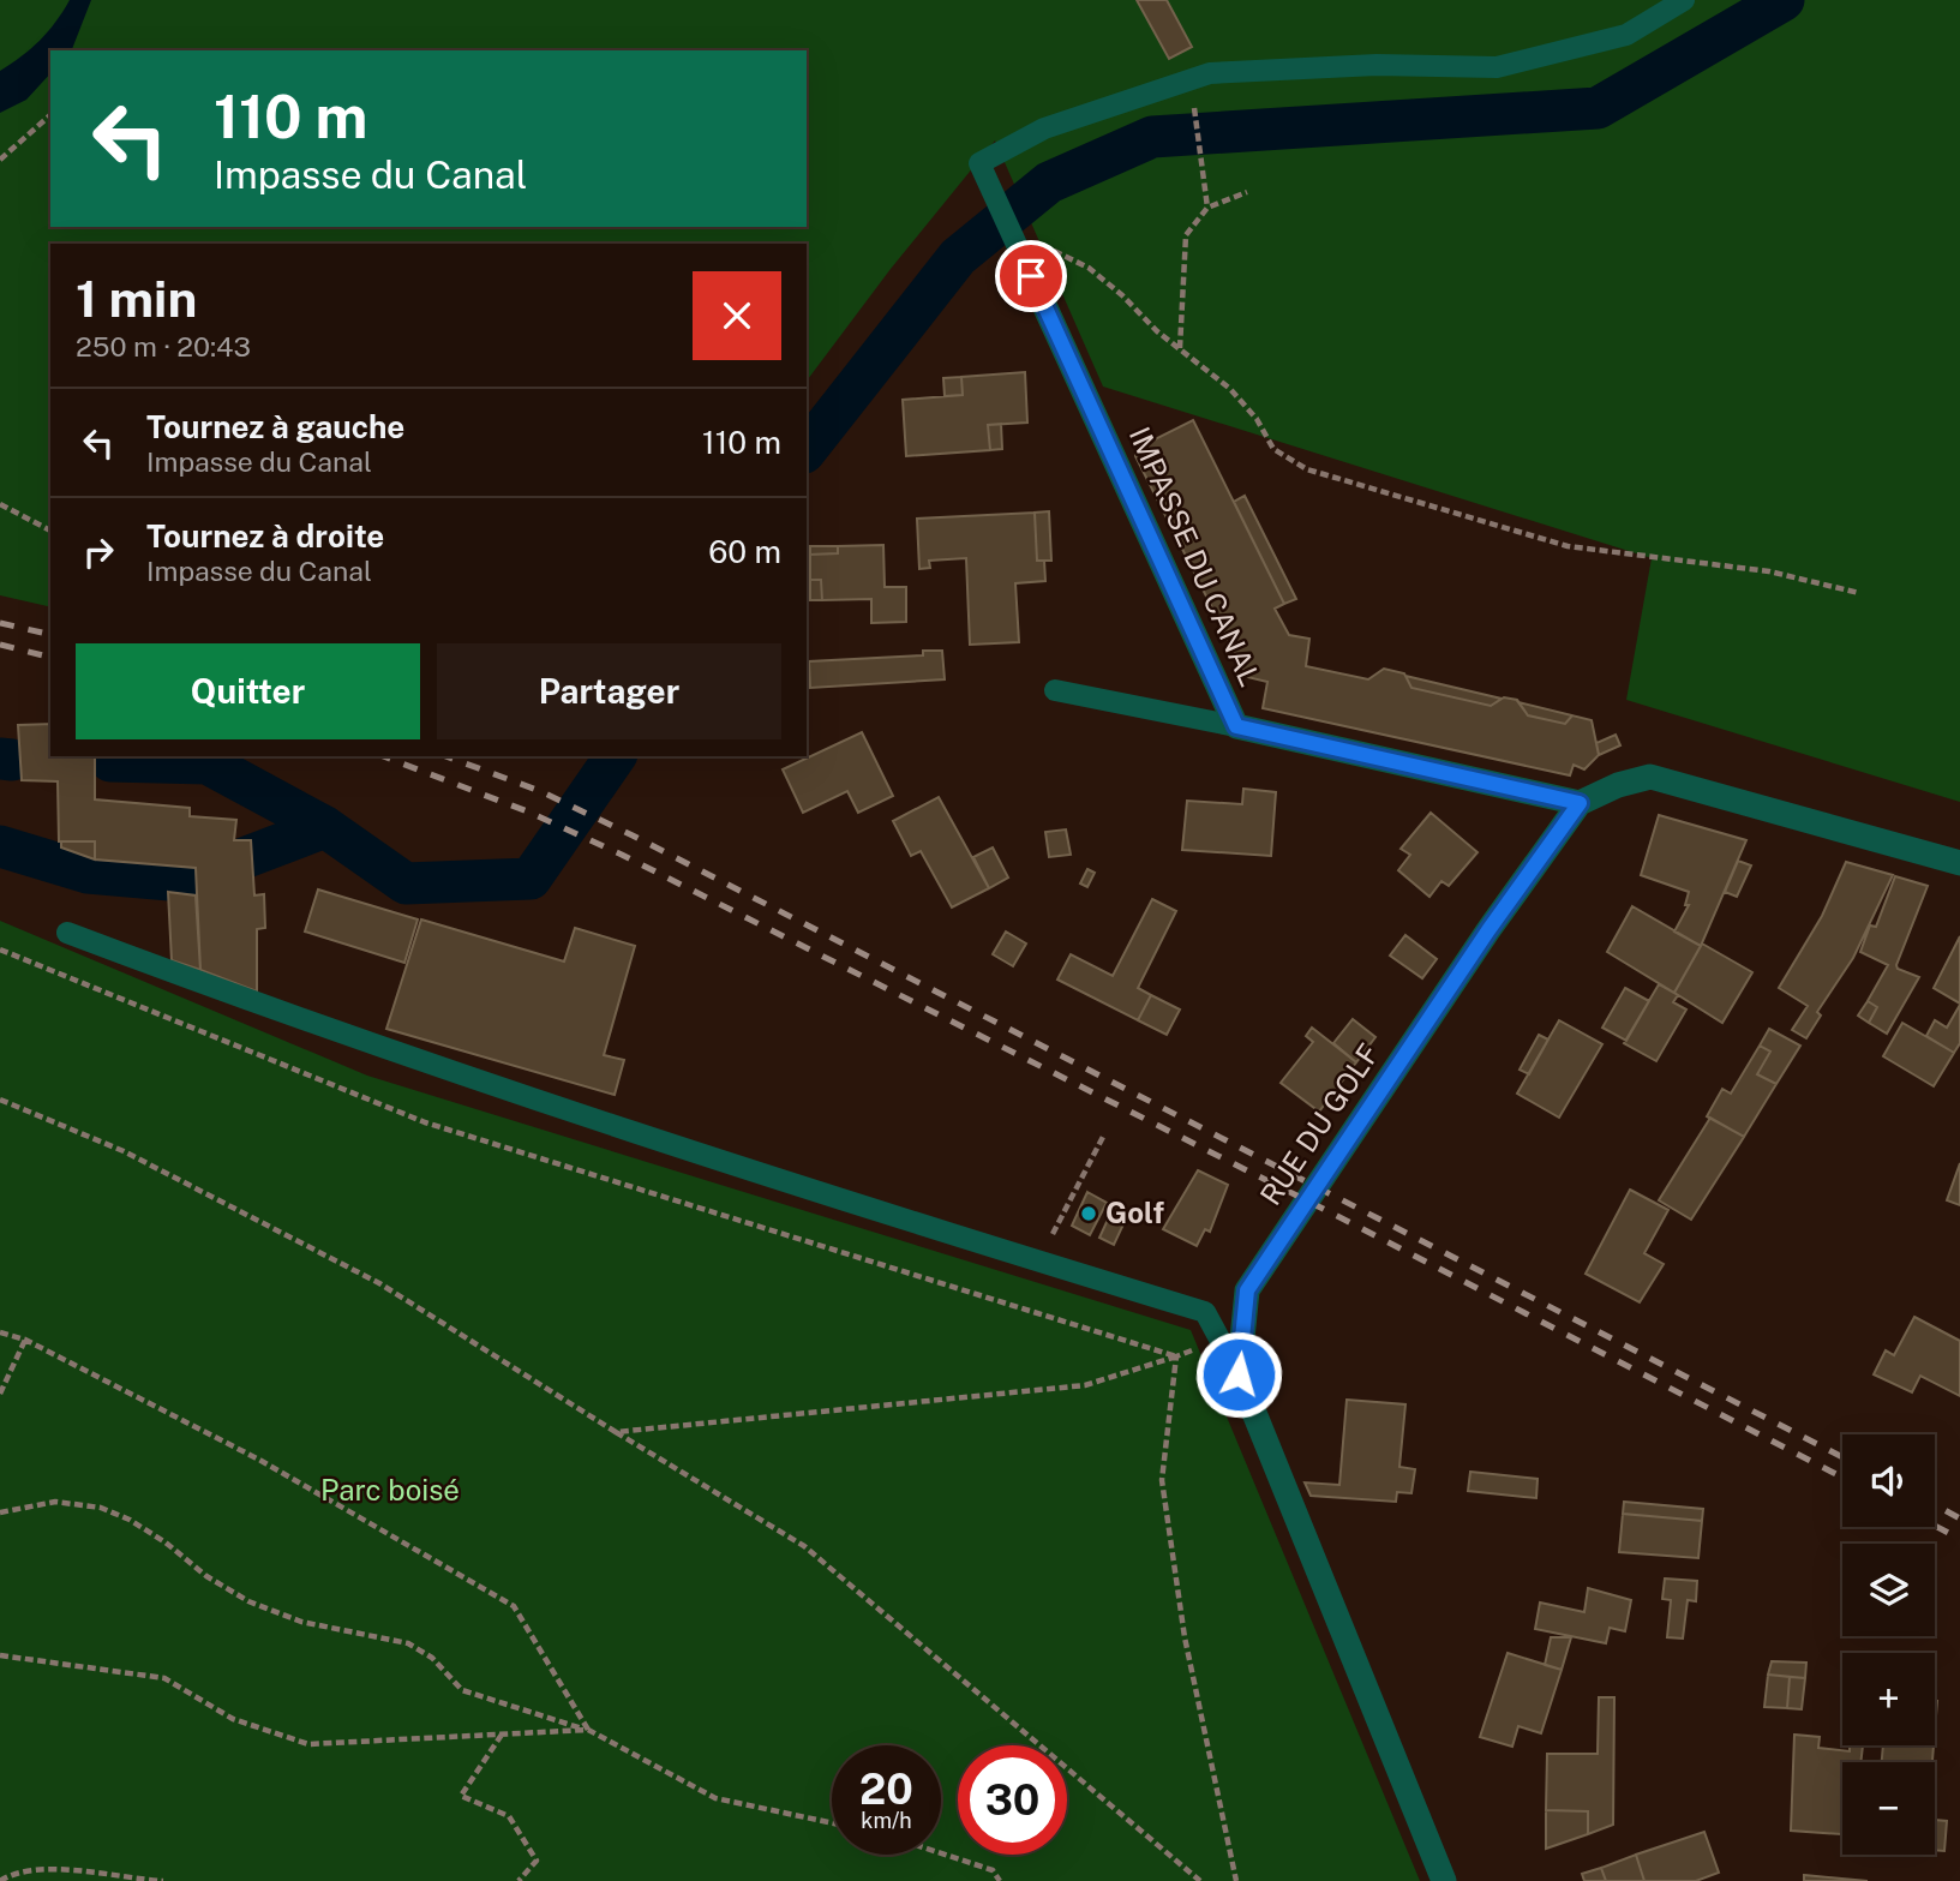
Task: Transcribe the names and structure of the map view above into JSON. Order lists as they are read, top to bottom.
{
  "streets": {
    "street": ["IMPASSE DU CANAL", "RUE DU GOLF"]
  },
  "crossings": [
    ["IMPASSE DU CANAL", "RUE DU GOLF"]
  ],
  "parks": ["Parc boisé"],
  "places": ["Golf"],
  "page": {
    "turn": ["110 m", "Impasse du Canal"],
    "heading": ["1 min", "250 m · 20:43"],
    "list": [
      {
        "name": "Tournez à gauche",
        "note": "Impasse du Canal",
        "value": "110 m"
      },
      {
        "name": "Tournez à droite",
        "note": "Impasse du Canal",
        "value": "60 m"
      }
    ],
    "buttons": ["Quitter", "Partager"],
    "map_buttons": ["+", "−"],
    "speed": "20 km/h",
    "limit": "30"
  }
}
